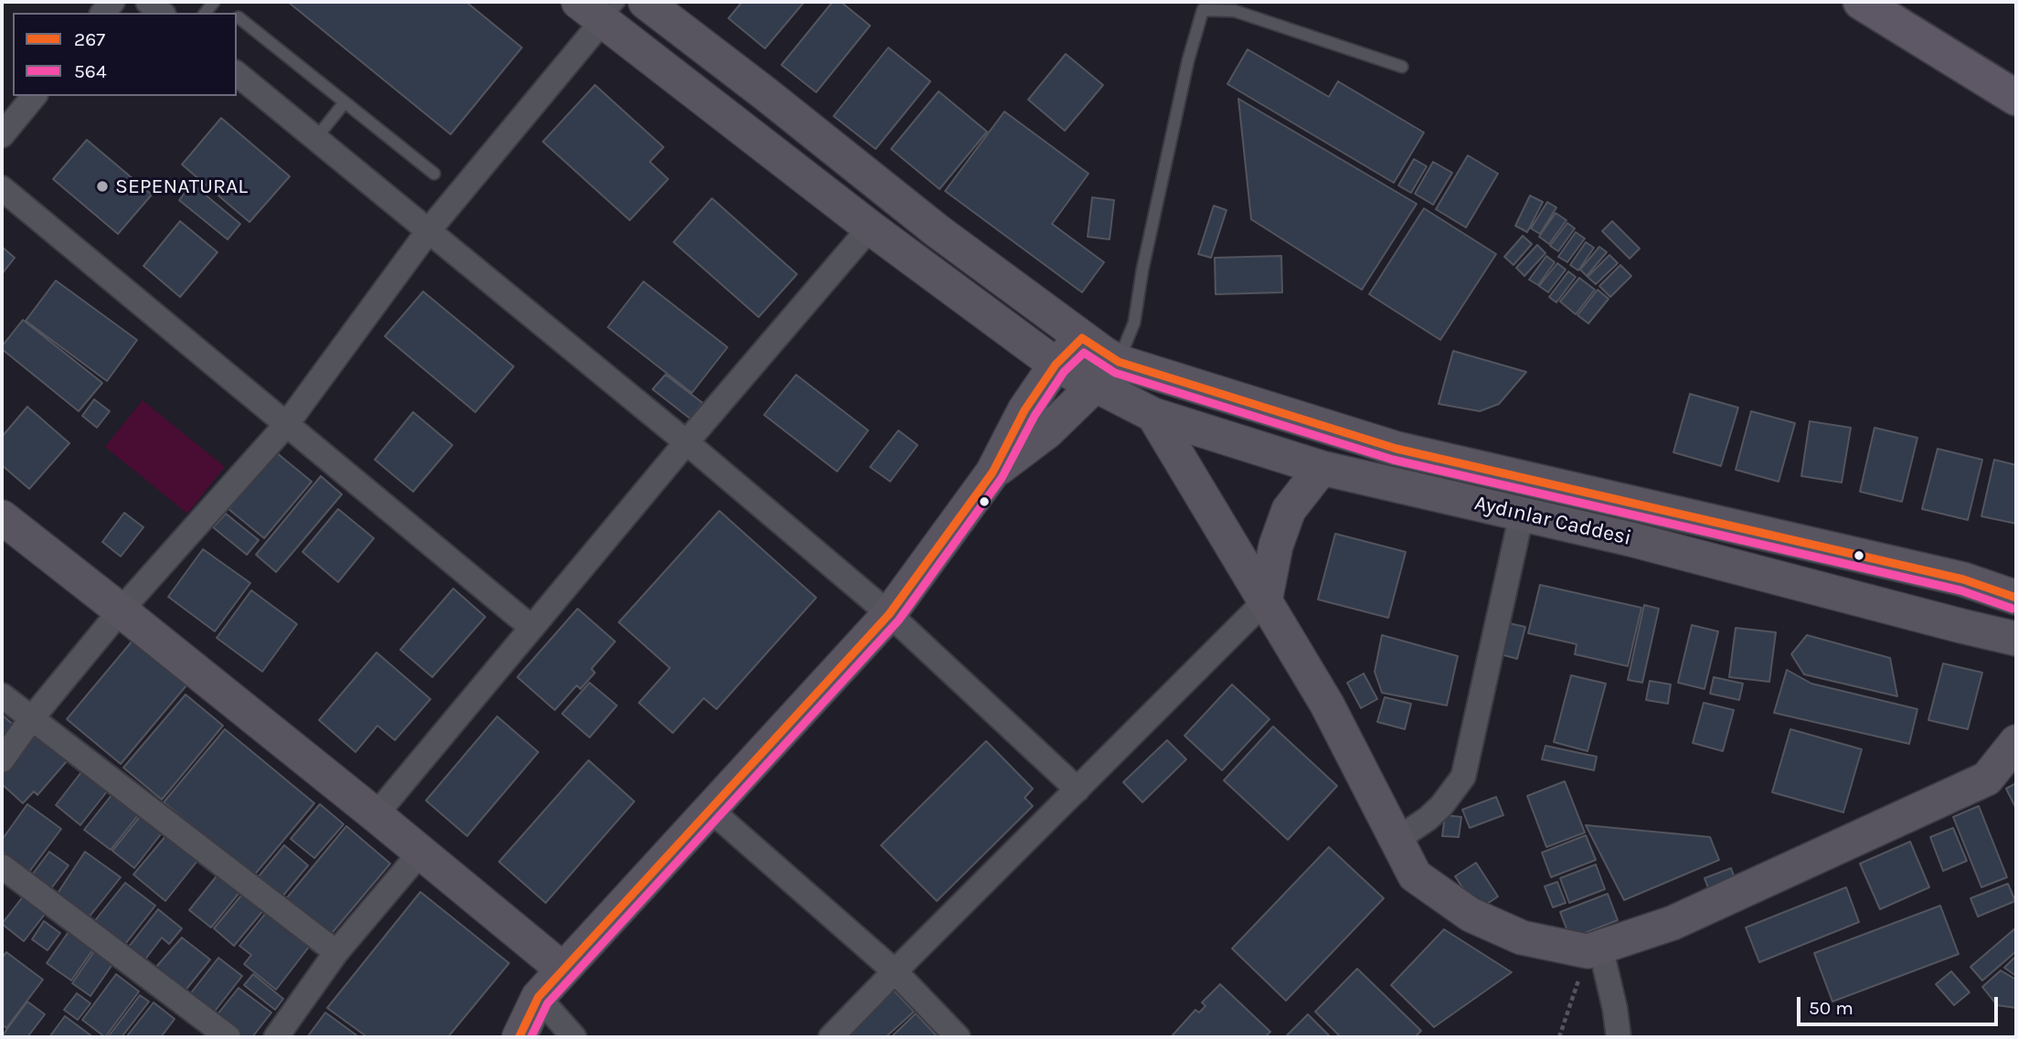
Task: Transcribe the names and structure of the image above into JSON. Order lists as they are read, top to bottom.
{
  "streets": {
    "street": ["Aydınlar Caddesi"]
  },
  "places": ["SEPENATURAL"],
  "lines": ["transit line 267", "transit line 564"],
  "legend": ["267", "564"],
  "scale_bar": "50 m"
}
